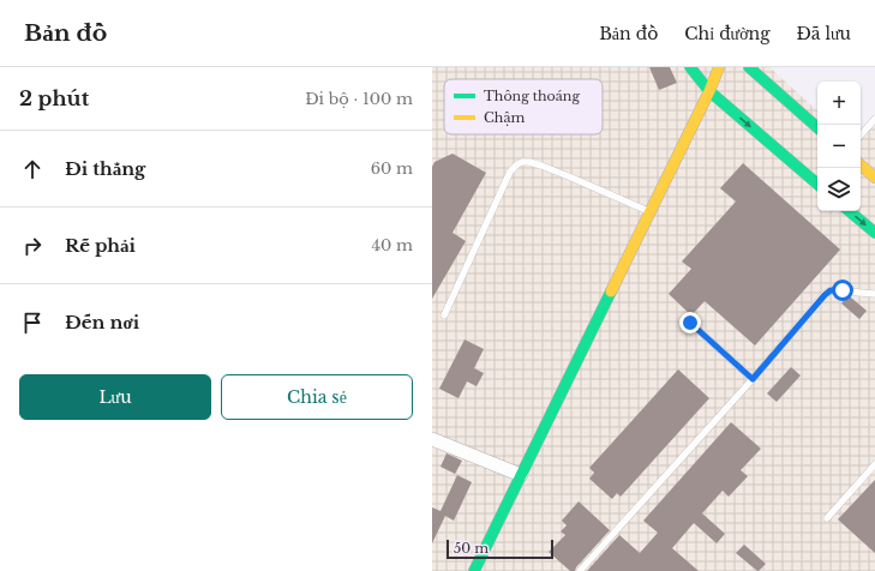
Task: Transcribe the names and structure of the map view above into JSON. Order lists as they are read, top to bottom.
{
  "legend": ["Thông thoáng", "Chậm"],
  "scale_bar": "50 m",
  "page": {
    "header": "Bản đồ",
    "nav": ["Bản đồ", "Chỉ đường", "Đã lưu"],
    "heading": ["2 phút", "Đi bộ · 100 m"],
    "map_buttons": ["+", "−"],
    "list": [
      ["Đi thẳng", "60 m"],
      ["Rẽ phải", "40 m"],
      "Đến nơi"
    ],
    "buttons": ["Lưu", "Chia sẻ"],
    "scale": "50 m"
  }
}
